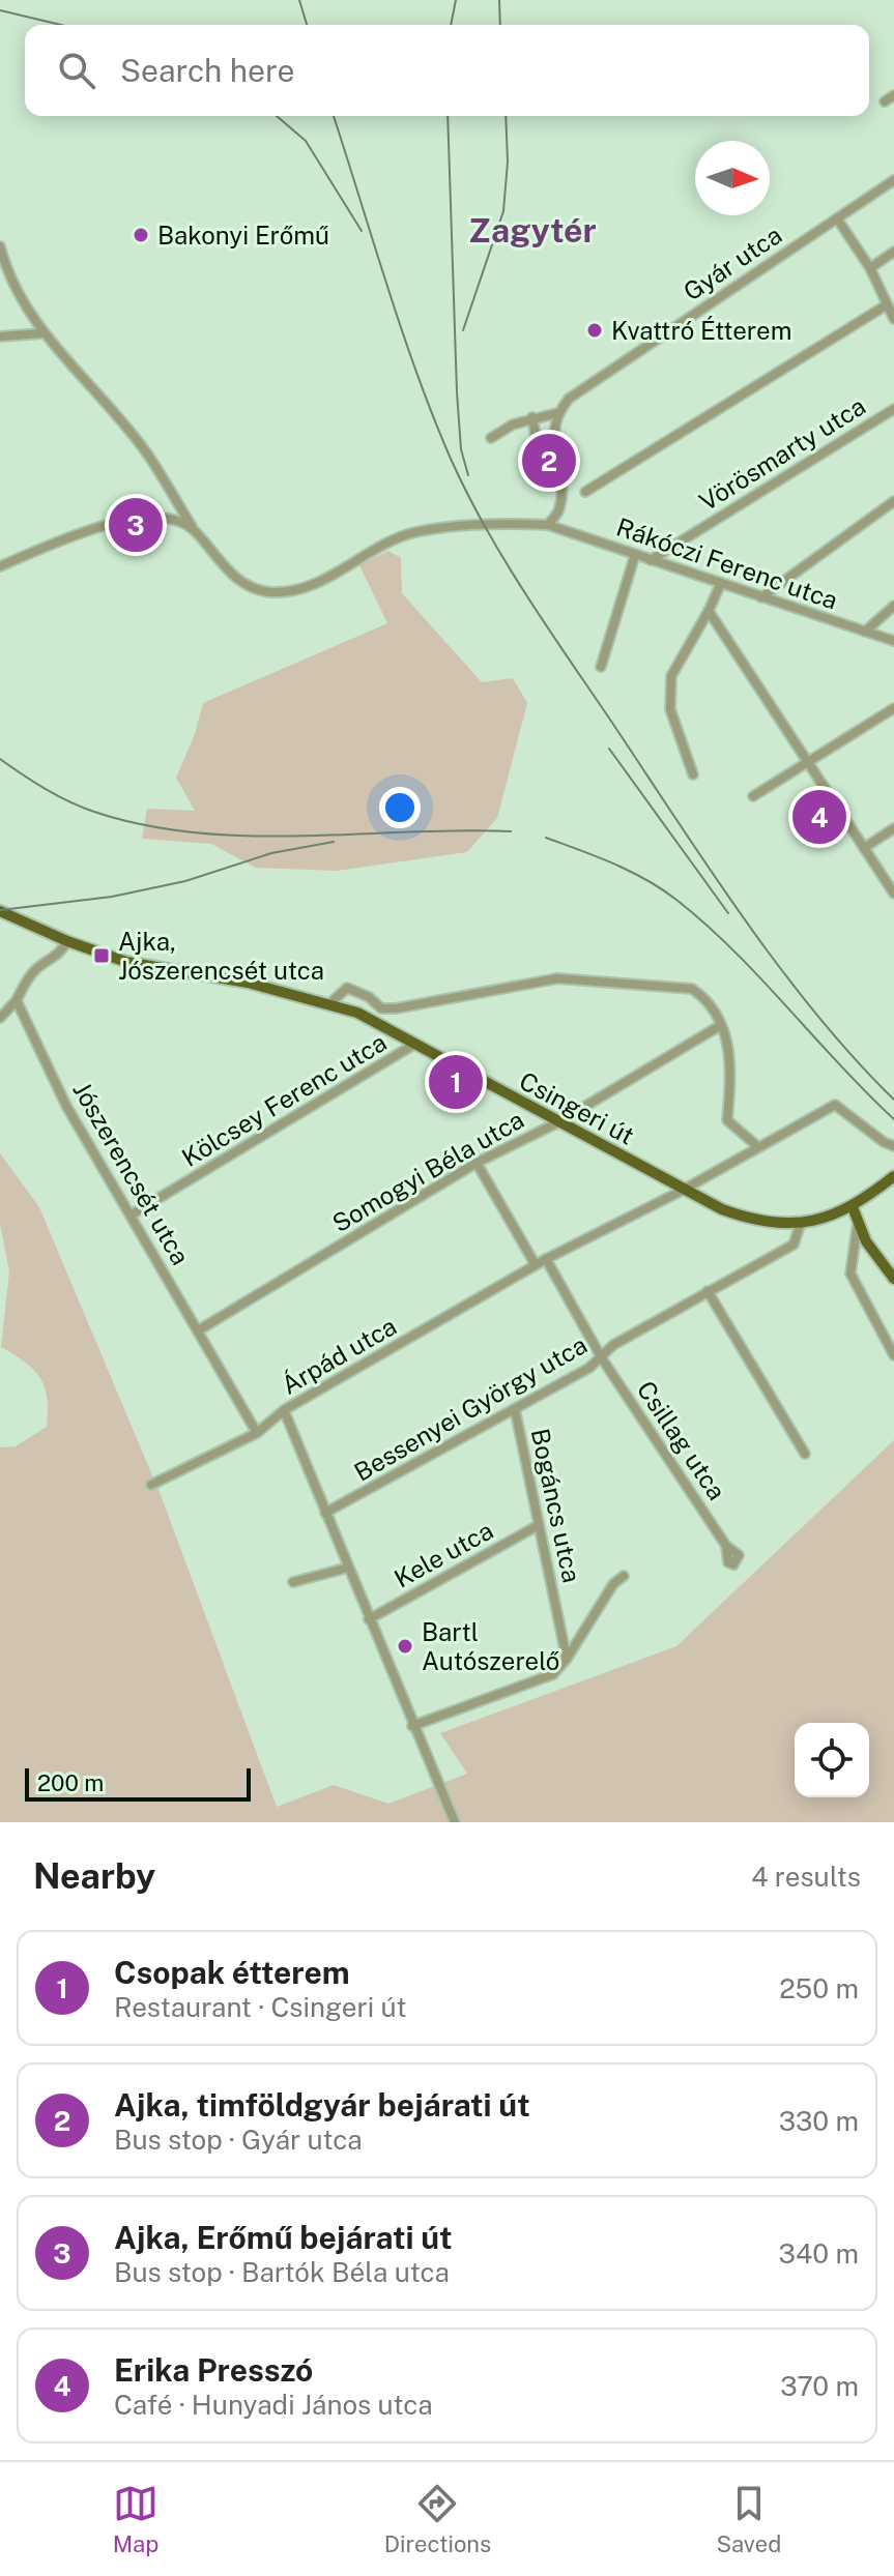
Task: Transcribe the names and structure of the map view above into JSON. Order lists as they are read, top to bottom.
{
  "streets": {
    "main road": ["Csingeri út"],
    "street": [
      "Gyár utca",
      "Vörösmarty utca",
      "Rákóczi Ferenc utca",
      "Kölcsey Ferenc utca",
      "Somogyi Béla utca",
      "Jószerencsét utca",
      "Árpád utca",
      "Bessenyei György utca",
      "Csillag utca",
      "Bogáncs utca",
      "Kele utca"
    ]
  },
  "crossings": [
    ["Vörösmarty utca", "Rákóczi Ferenc utca"],
    ["Kölcsey Ferenc utca", "Csingeri út"],
    ["Kölcsey Ferenc utca", "Jószerencsét utca"],
    ["Csingeri út", "Somogyi Béla utca"],
    ["Csingeri út", "Árpád utca"],
    ["Csingeri út", "Bessenyei György utca"],
    ["Somogyi Béla utca", "Jószerencsét utca"],
    ["Jószerencsét utca", "Árpád utca"],
    ["Bessenyei György utca", "Csillag utca"],
    ["Bessenyei György utca", "Bogáncs utca"],
    ["Bogáncs utca", "Kele utca"]
  ],
  "districts": ["Zagytér"],
  "places": {
    "other": ["Bakonyi Erőmű", "Kvattró Étterem", "Bartl Autószerelő"],
    "transit": ["Ajka, Jószerencsét utca"]
  },
  "scale_bar": "200 m",
  "north": "right",
  "page": {
    "search": "Search here",
    "pins": [
      "2",
      "3",
      "4",
      "1"
    ],
    "scale": "200 m",
    "heading": ["Nearby", "4 results"],
    "list": [
      {
        "mark": "1",
        "name": "Csopak étterem",
        "note": "Restaurant · Csingeri út",
        "value": "250 m"
      },
      {
        "mark": "2",
        "name": "Ajka, timföldgyár bejárati út",
        "note": "Bus stop · Gyár utca",
        "value": "330 m"
      },
      {
        "mark": "3",
        "name": "Ajka, Erőmű bejárati út",
        "note": "Bus stop · Bartók Béla utca",
        "value": "340 m"
      },
      {
        "mark": "4",
        "name": "Erika Presszó",
        "note": "Café · Hunyadi János utca",
        "value": "370 m"
      }
    ],
    "nav": ["Map", "Directions", "Saved"]
  }
}
